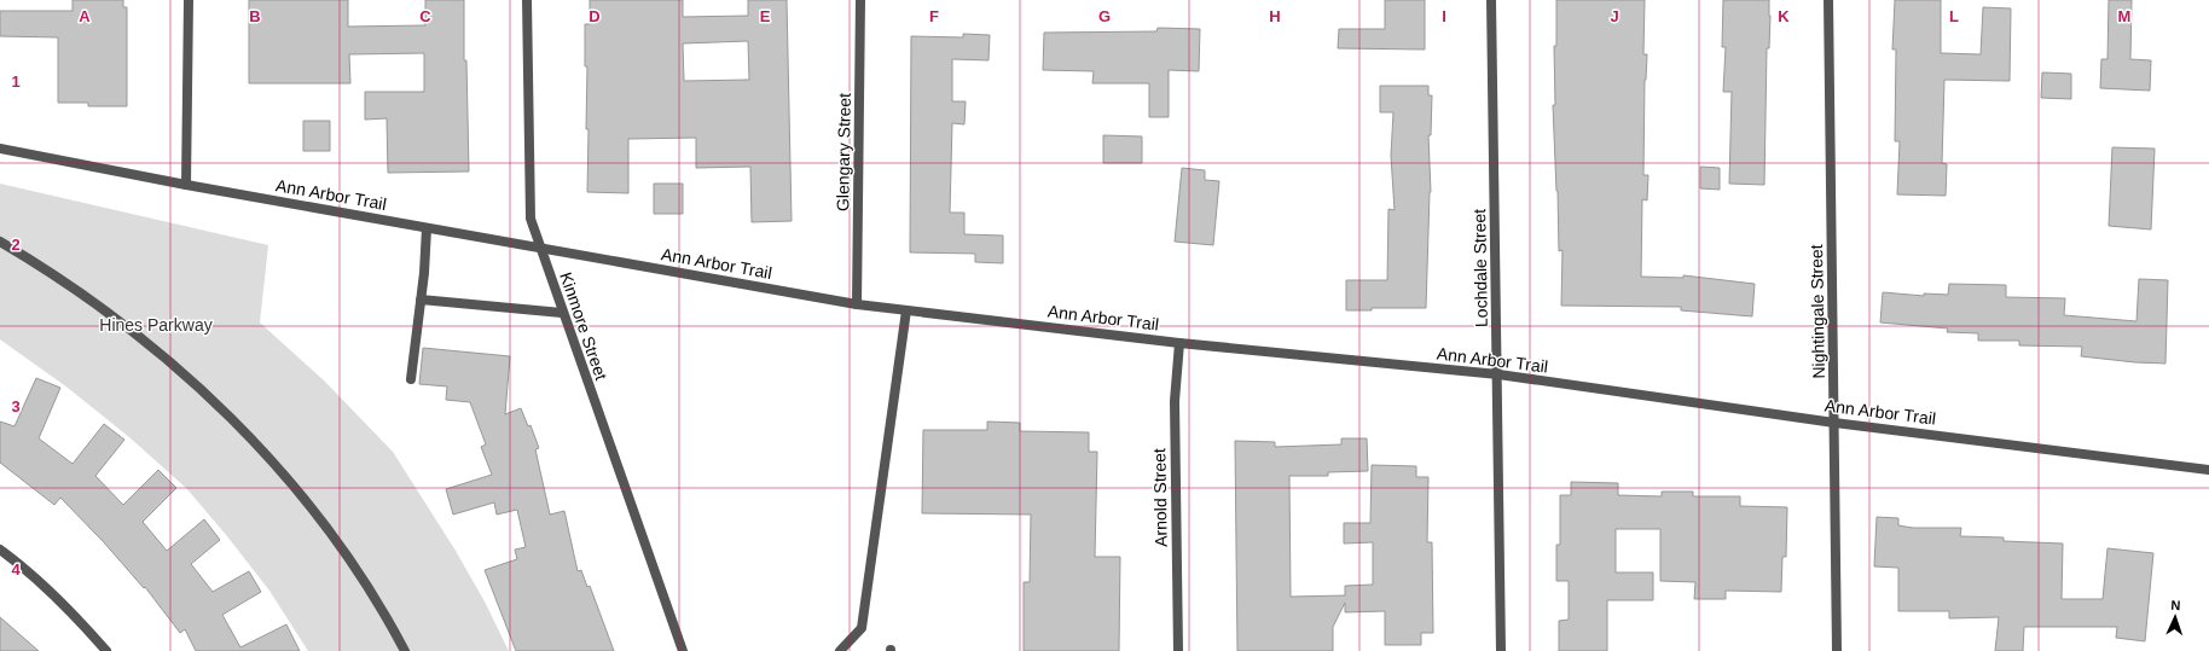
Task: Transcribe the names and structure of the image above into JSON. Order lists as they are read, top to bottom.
{
  "streets": {
    "street": [
      "Glengary Street",
      "Ann Arbor Trail",
      "Lochdale Street",
      "Nightingale Street",
      "Kinmore Street",
      "Arnold Street"
    ]
  },
  "crossings": [
    ["Glengary Street", "Ann Arbor Trail"],
    ["Ann Arbor Trail", "Lochdale Street"],
    ["Ann Arbor Trail", "Nightingale Street"],
    ["Ann Arbor Trail", "Kinmore Street"],
    ["Ann Arbor Trail", "Arnold Street"]
  ],
  "parks": ["Hines Parkway"],
  "north": "top",
  "grid": {
    "columns": [
      "A",
      "B",
      "C",
      "D",
      "E",
      "F",
      "G",
      "H",
      "I",
      "J",
      "K",
      "L",
      "M"
    ],
    "rows": [
      "1",
      "2",
      "3",
      "4"
    ]
  }
}
